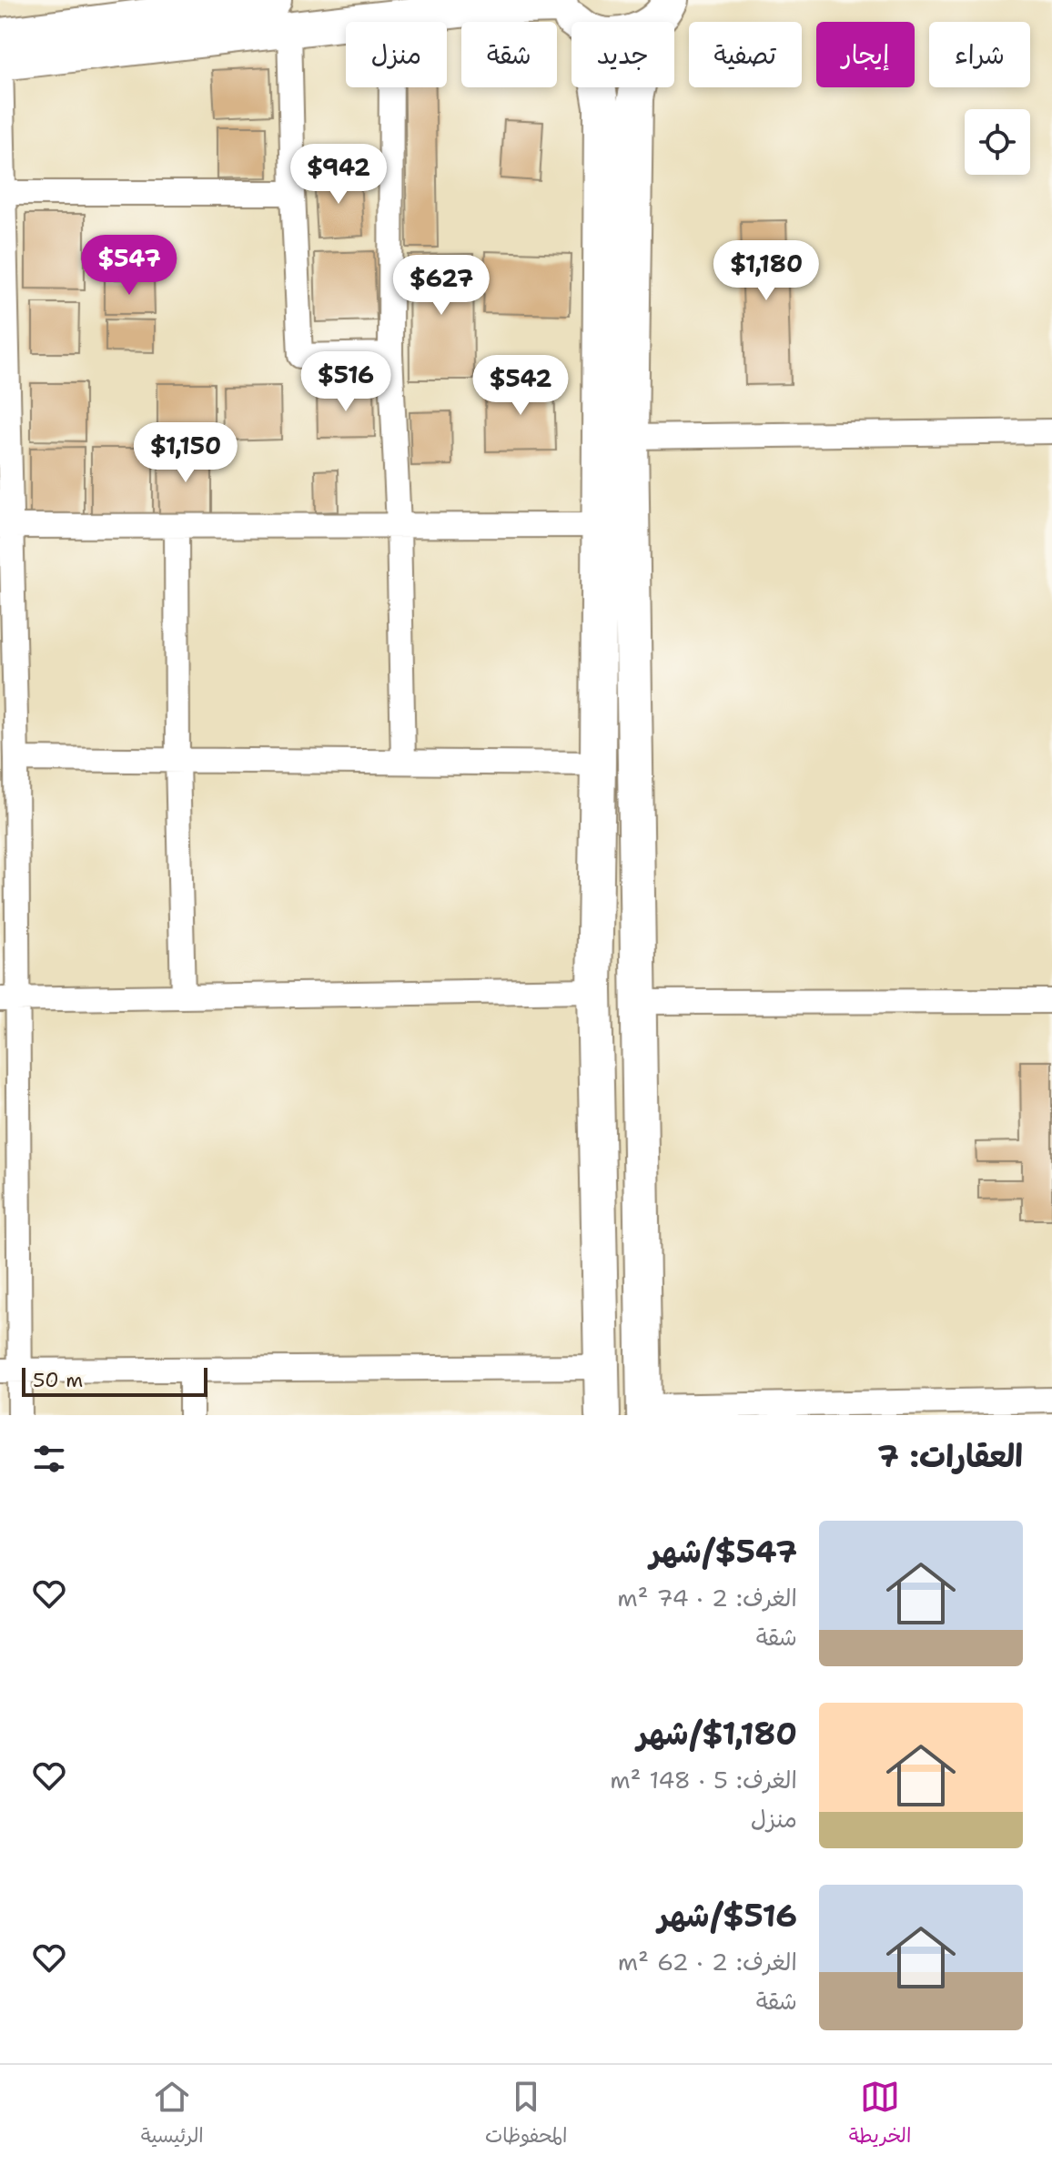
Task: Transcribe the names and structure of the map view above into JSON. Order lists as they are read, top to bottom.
{
  "scale_bar": "50 m",
  "page": {
    "chip": [
      "شراء",
      "إيجار",
      "تصفية",
      "جديد",
      "شقة",
      "منزل"
    ],
    "price": [
      "$942",
      "$547",
      "$1,180",
      "$627",
      "$516",
      "$542",
      "$1,150"
    ],
    "scale": "50 m",
    "heading": "العقارات: 7",
    "list": [
      {
        "name": "$547/شهر",
        "note": "الغرف: 2 · 74 m² · شقة"
      },
      {
        "name": "$1,180/شهر",
        "note": "الغرف: 5 · 148 m² · منزل"
      },
      {
        "name": "$516/شهر",
        "note": "الغرف: 2 · 62 m² · شقة"
      }
    ],
    "tabs": ["الخريطة", "المحفوظات", "الرئيسية"]
  }
}
